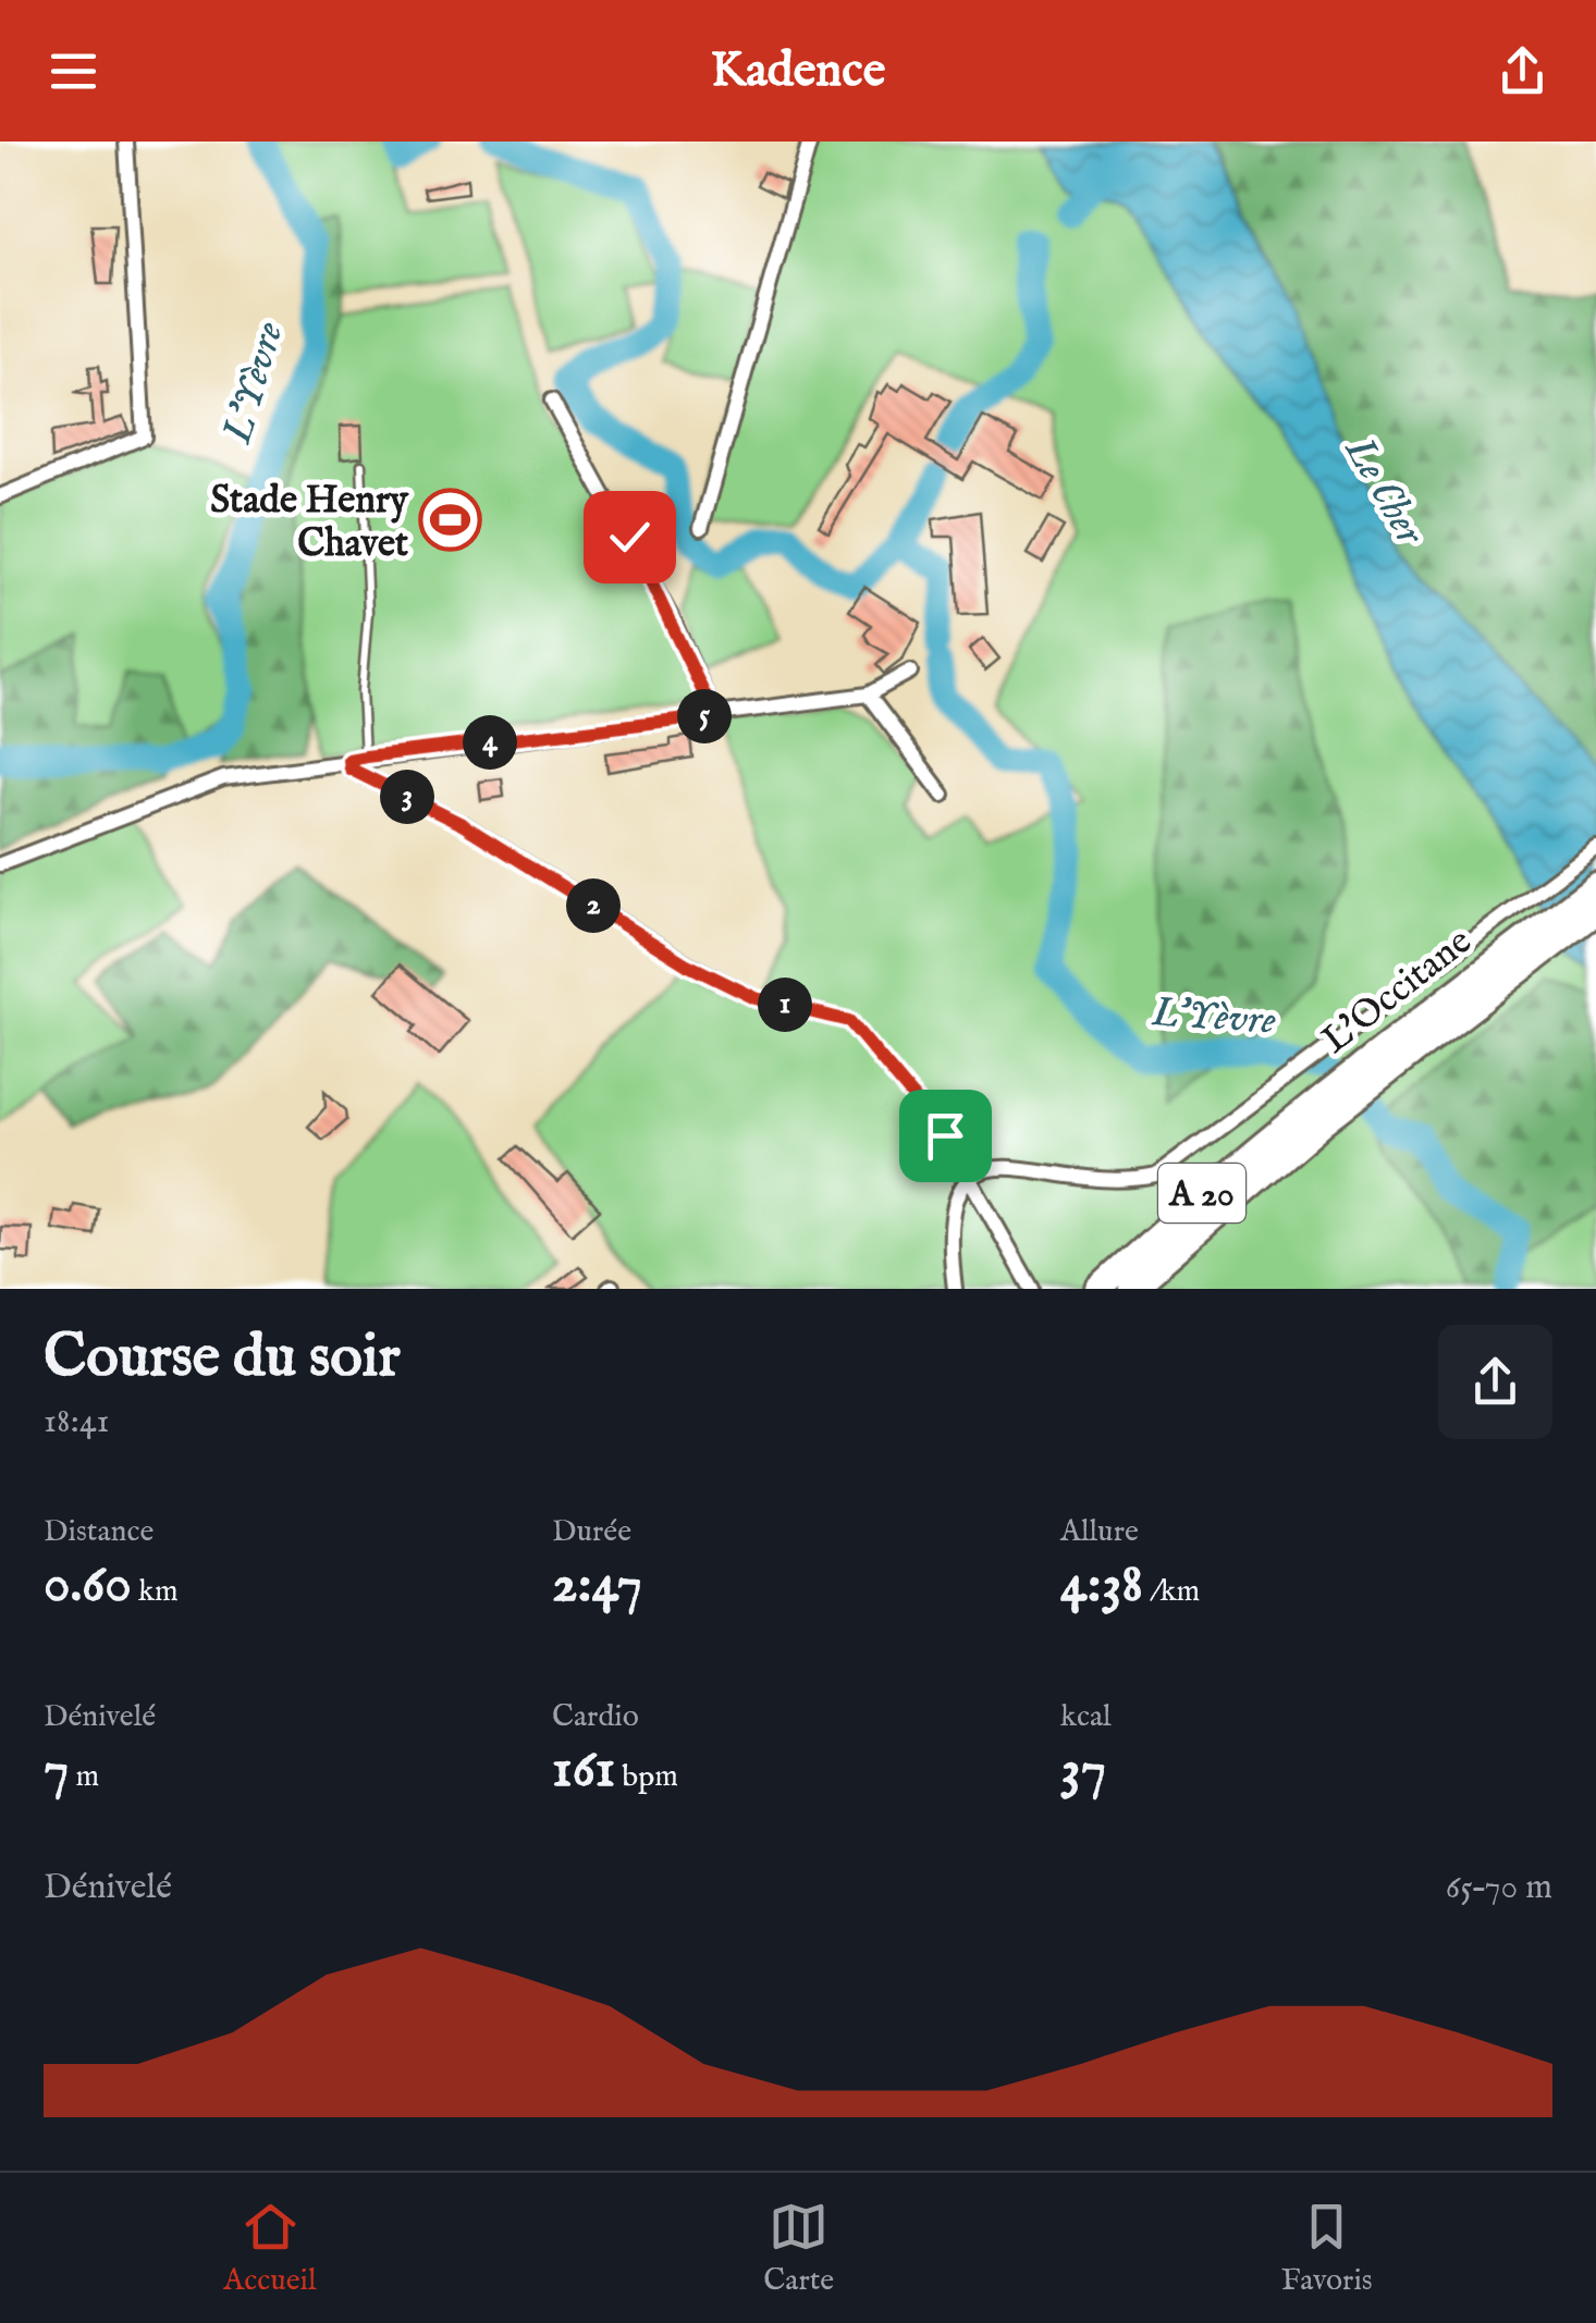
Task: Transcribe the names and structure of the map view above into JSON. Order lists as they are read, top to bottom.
{
  "streets": {
    "highway": ["L'Occitane", "A 20"]
  },
  "water": ["L'Yèvre", "Le Cher"],
  "places": {
    "sports": ["Stade Henry Chavet"]
  },
  "page": {
    "header": "Kadence",
    "pins": [
      "5",
      "4",
      "3",
      "2",
      "1"
    ],
    "heading": ["Course du soir", "18:41"],
    "stats": [
      ["Distance", "0.60 km"],
      ["Durée", "2:47"],
      ["Allure", "4:38 /km"],
      ["Dénivelé", "7 m"],
      ["Cardio", "161 bpm"],
      ["kcal", "37"]
    ],
    "chart": ["Dénivelé", "65–70 m"],
    "tabs": ["Accueil", "Carte", "Favoris"]
  }
}
